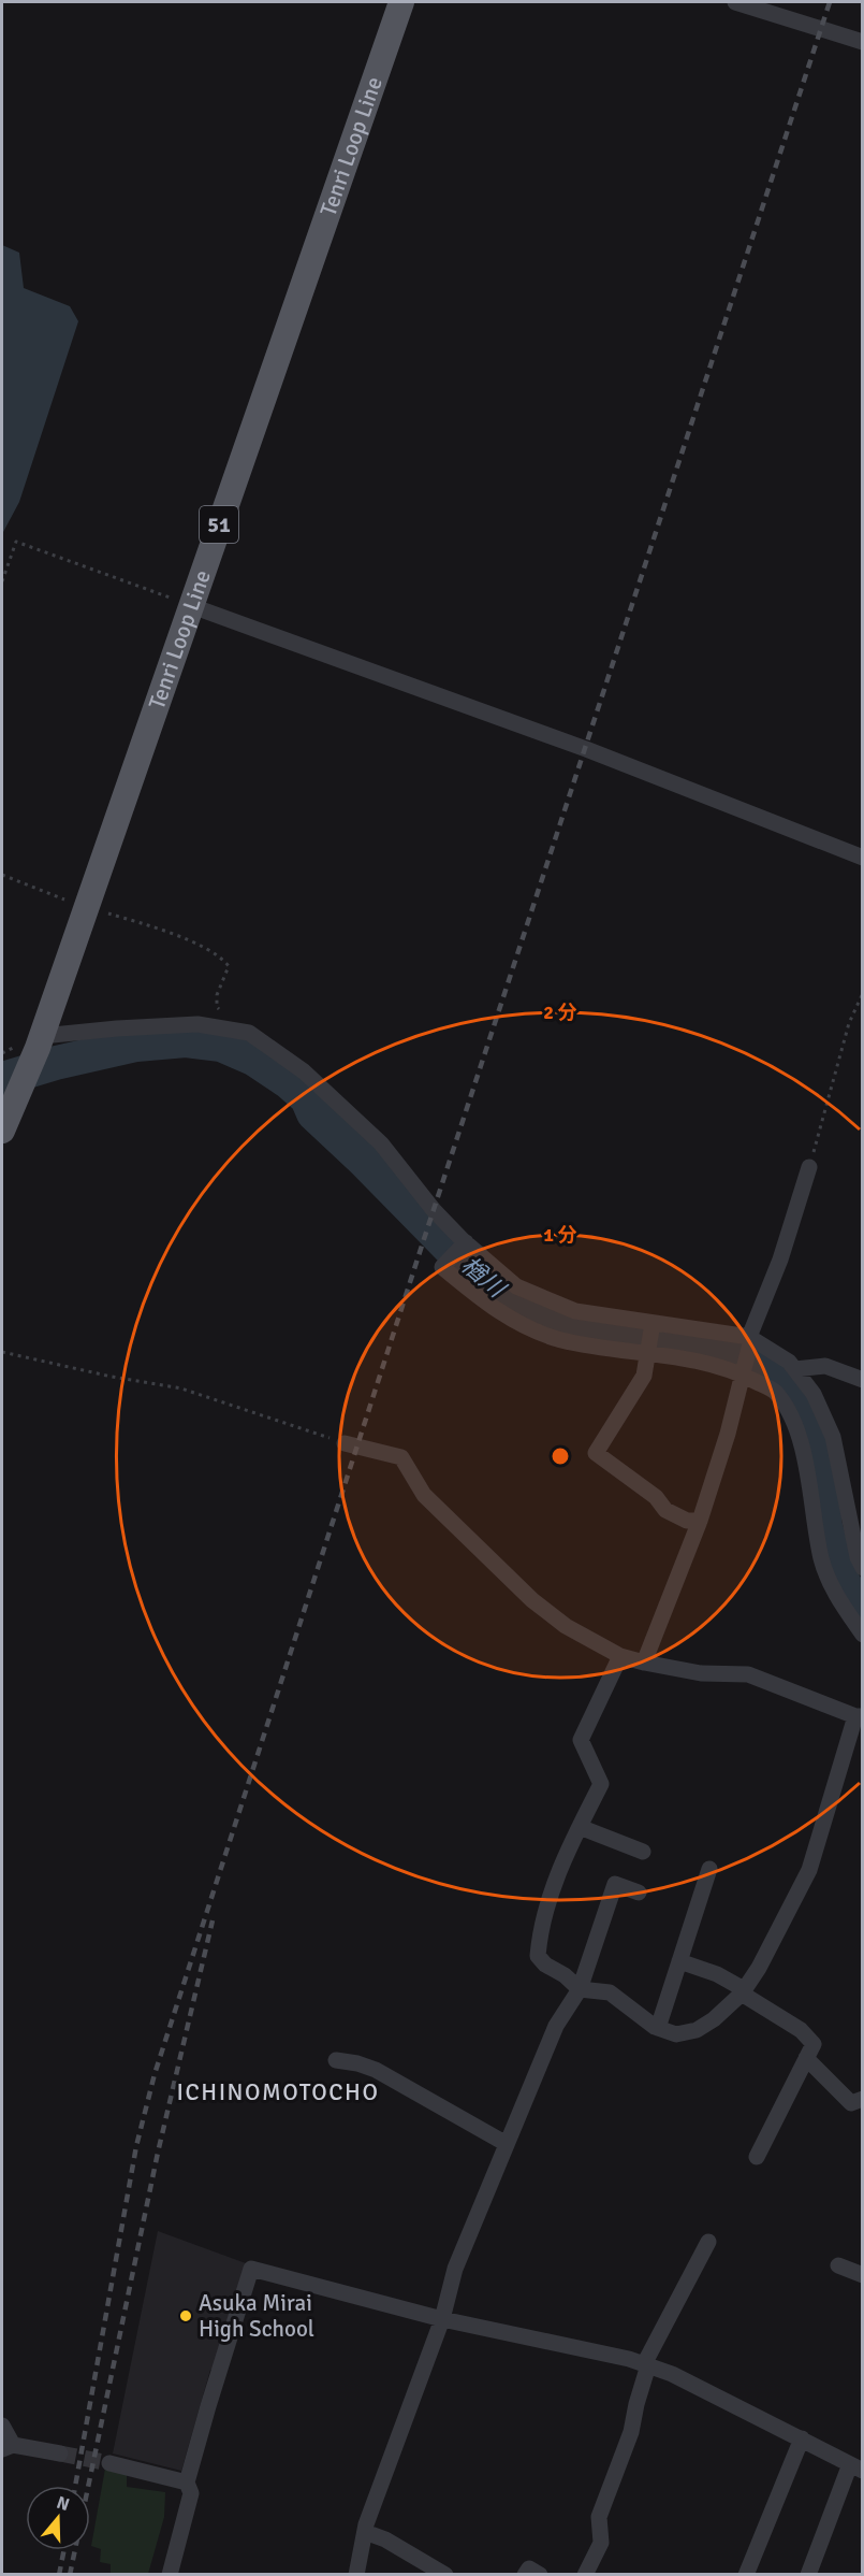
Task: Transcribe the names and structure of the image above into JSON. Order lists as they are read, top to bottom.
{
  "streets": {
    "main road": ["Tenri Loop Line", "51"]
  },
  "districts": ["ICHINOMOTOCHO"],
  "water": ["楢川"],
  "places": ["Asuka Mirai High School"],
  "north": "top",
  "rings": ["2 分", "1 分"]
}
